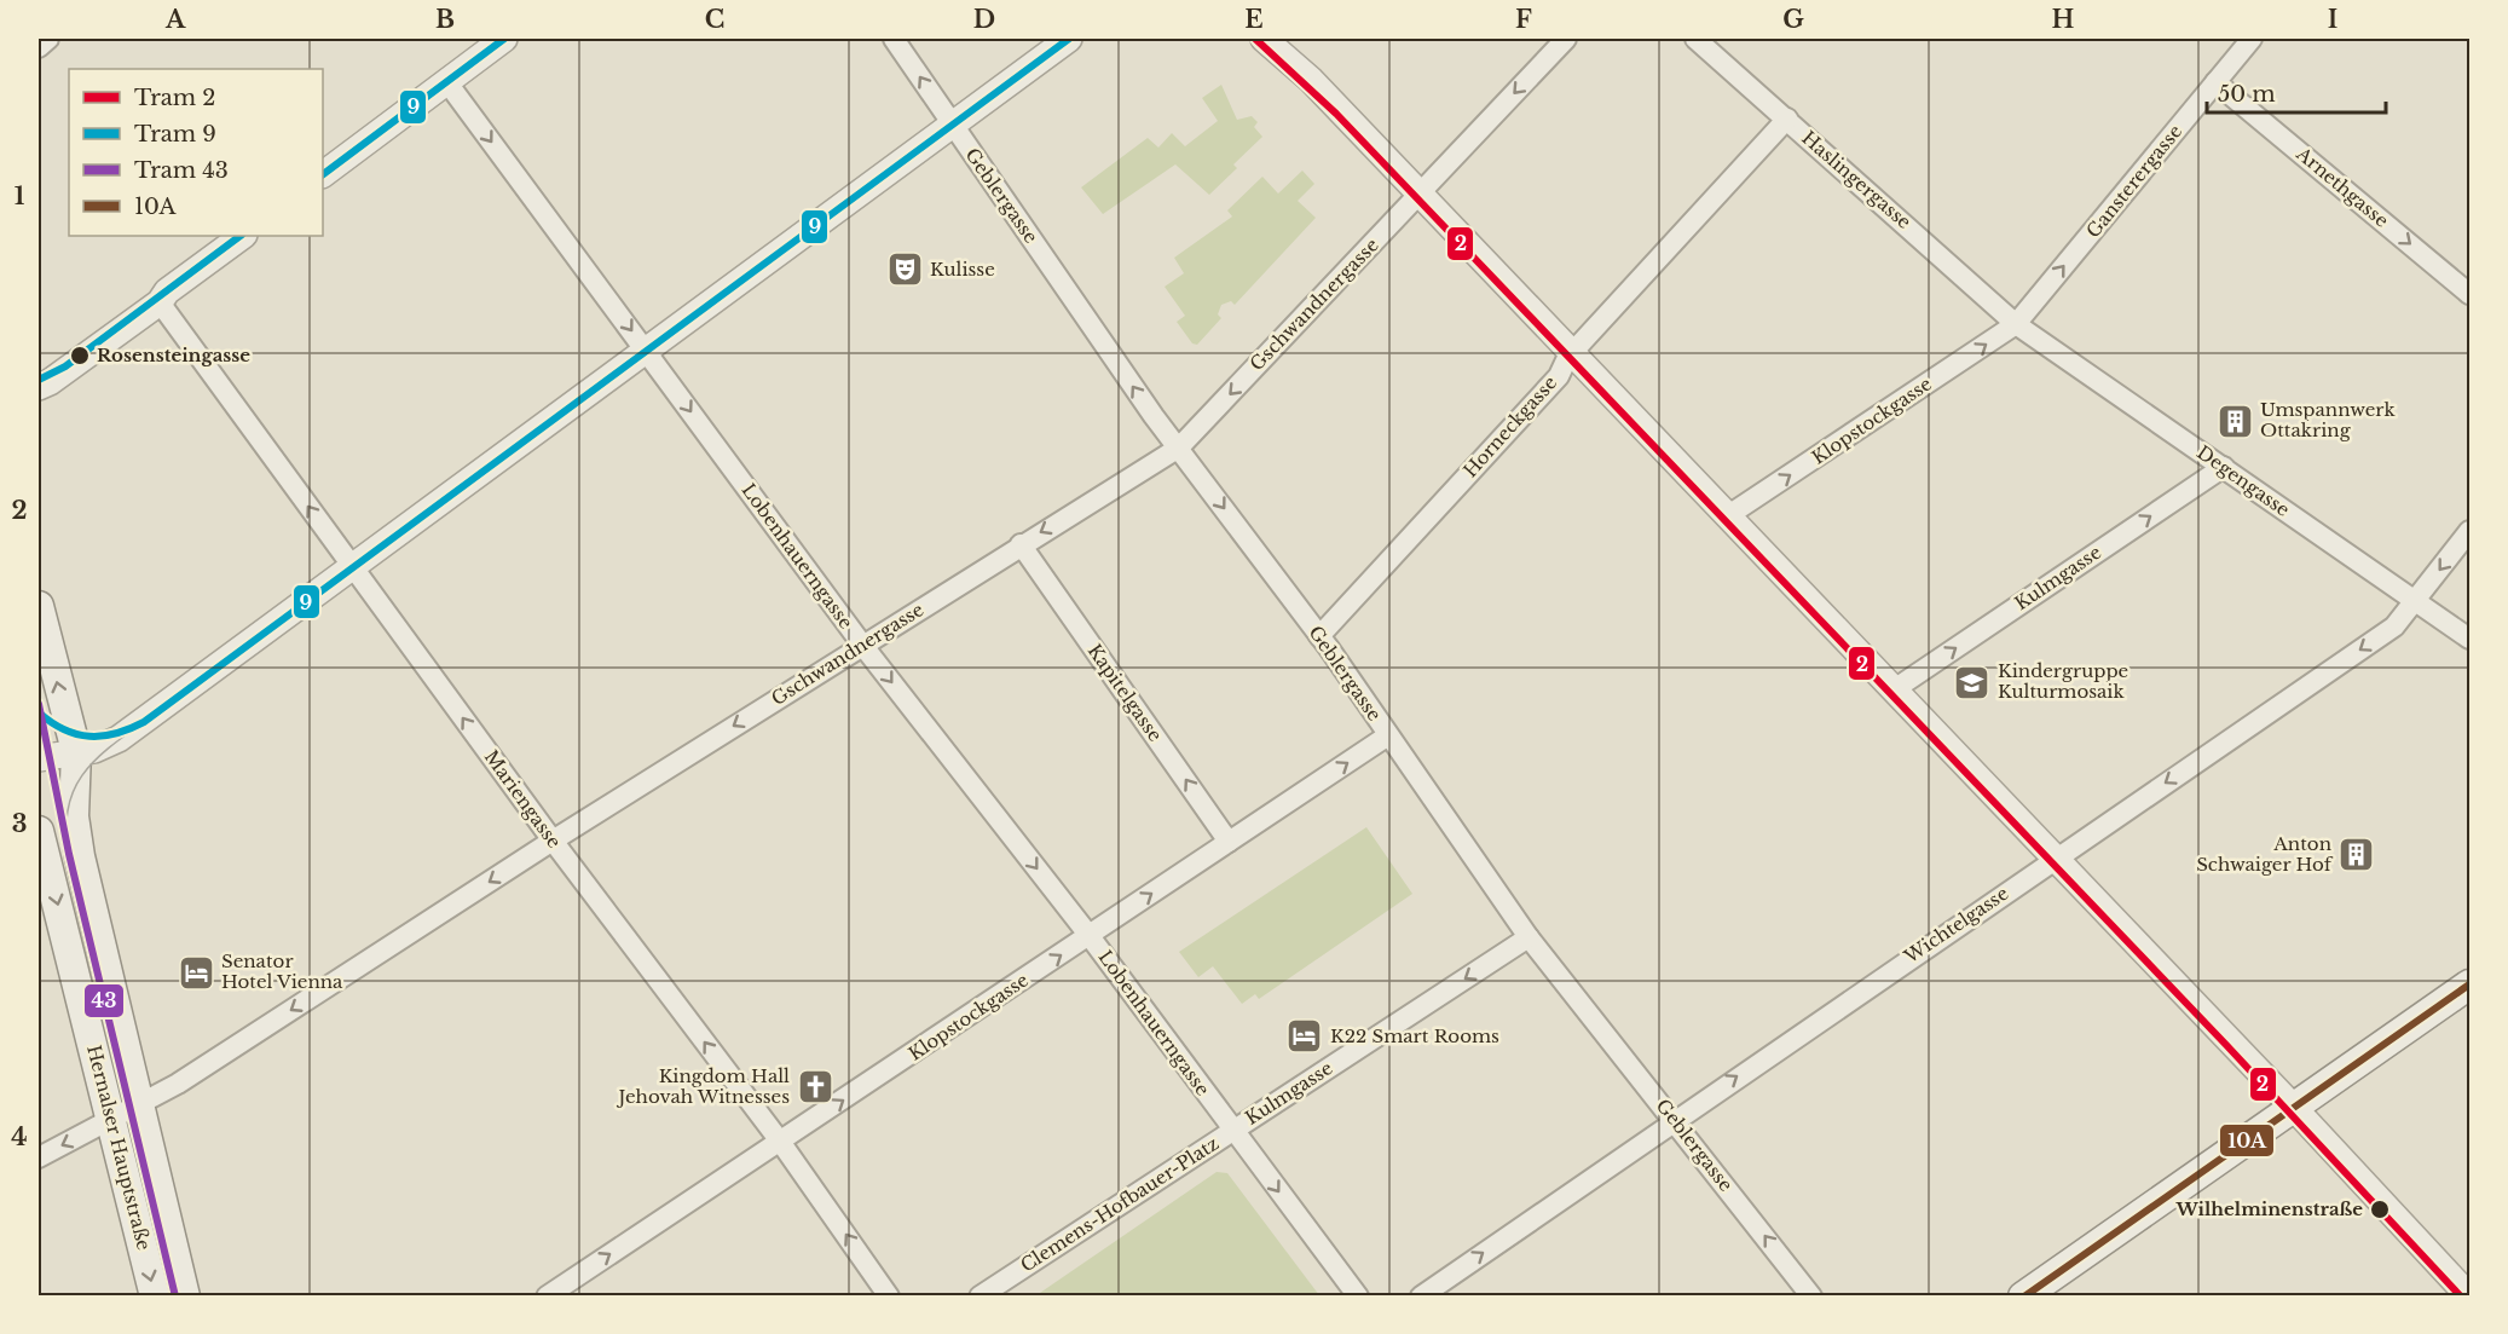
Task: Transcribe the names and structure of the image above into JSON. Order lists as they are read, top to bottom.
{
  "streets": {
    "main road": ["Hernalser Hauptstraße"],
    "street": [
      "Haslingergasse",
      "Gansterergasse",
      "Arnethgasse",
      "Geblergasse",
      "Gschwandnergasse",
      "Klopstockgasse",
      "Horneckgasse",
      "Degengasse",
      "Lobenhauerngasse",
      "Kulmgasse",
      "Kapitelgasse",
      "Mariengasse",
      "Wichtelgasse",
      "Clemens-Hofbauer-Platz"
    ]
  },
  "crossings": [
    ["Haslingergasse", "Gansterergasse"],
    ["Haslingergasse", "Klopstockgasse"],
    ["Haslingergasse", "Horneckgasse"],
    ["Haslingergasse", "Degengasse"],
    ["Gansterergasse", "Arnethgasse"],
    ["Gansterergasse", "Klopstockgasse"],
    ["Gansterergasse", "Degengasse"],
    ["Geblergasse", "Gschwandnergasse"],
    ["Geblergasse", "Klopstockgasse"],
    ["Geblergasse", "Horneckgasse"],
    ["Geblergasse", "Kulmgasse"],
    ["Geblergasse", "Wichtelgasse"],
    ["Gschwandnergasse", "Lobenhauerngasse"],
    ["Gschwandnergasse", "Kapitelgasse"],
    ["Gschwandnergasse", "Mariengasse"],
    ["Gschwandnergasse", "Hernalser Hauptstraße"],
    ["Klopstockgasse", "Degengasse"],
    ["Klopstockgasse", "Lobenhauerngasse"],
    ["Klopstockgasse", "Kapitelgasse"],
    ["Klopstockgasse", "Mariengasse"],
    ["Degengasse", "Kulmgasse"],
    ["Degengasse", "Wichtelgasse"],
    ["Lobenhauerngasse", "Kulmgasse"],
    ["Lobenhauerngasse", "Clemens-Hofbauer-Platz"],
    ["Kulmgasse", "Clemens-Hofbauer-Platz"]
  ],
  "one_way": [
    "Gansterergasse",
    "Arnethgasse",
    "Gschwandnergasse",
    "Klopstockgasse",
    "Lobenhauerngasse",
    "Kapitelgasse",
    "Mariengasse",
    "Clemens-Hofbauer-Platz"
  ],
  "places": {
    "theatre": ["Kulisse"],
    "other": ["Rosensteingasse", "Wilhelminenstraße"],
    "building": ["Umspannwerk Ottakring", "Anton Schwaiger Hof"],
    "school or university": ["Kindergruppe Kulturmosaik"],
    "hotel": ["Senator Hotel Vienna", "K22 Smart Rooms"],
    "church": ["Kingdom Hall Jehovah Witnesses"]
  },
  "lines": [
    "tram line 2",
    "tram line 9",
    "tram line 43",
    "transit line 10A"
  ],
  "legend": [
    "Tram 2",
    "Tram 9",
    "Tram 43",
    "10A"
  ],
  "scale_bar": "50 m",
  "grid": {
    "columns": [
      "A",
      "B",
      "C",
      "D",
      "E",
      "F",
      "G",
      "H",
      "I"
    ],
    "rows": [
      "1",
      "2",
      "3",
      "4"
    ]
  }
}
